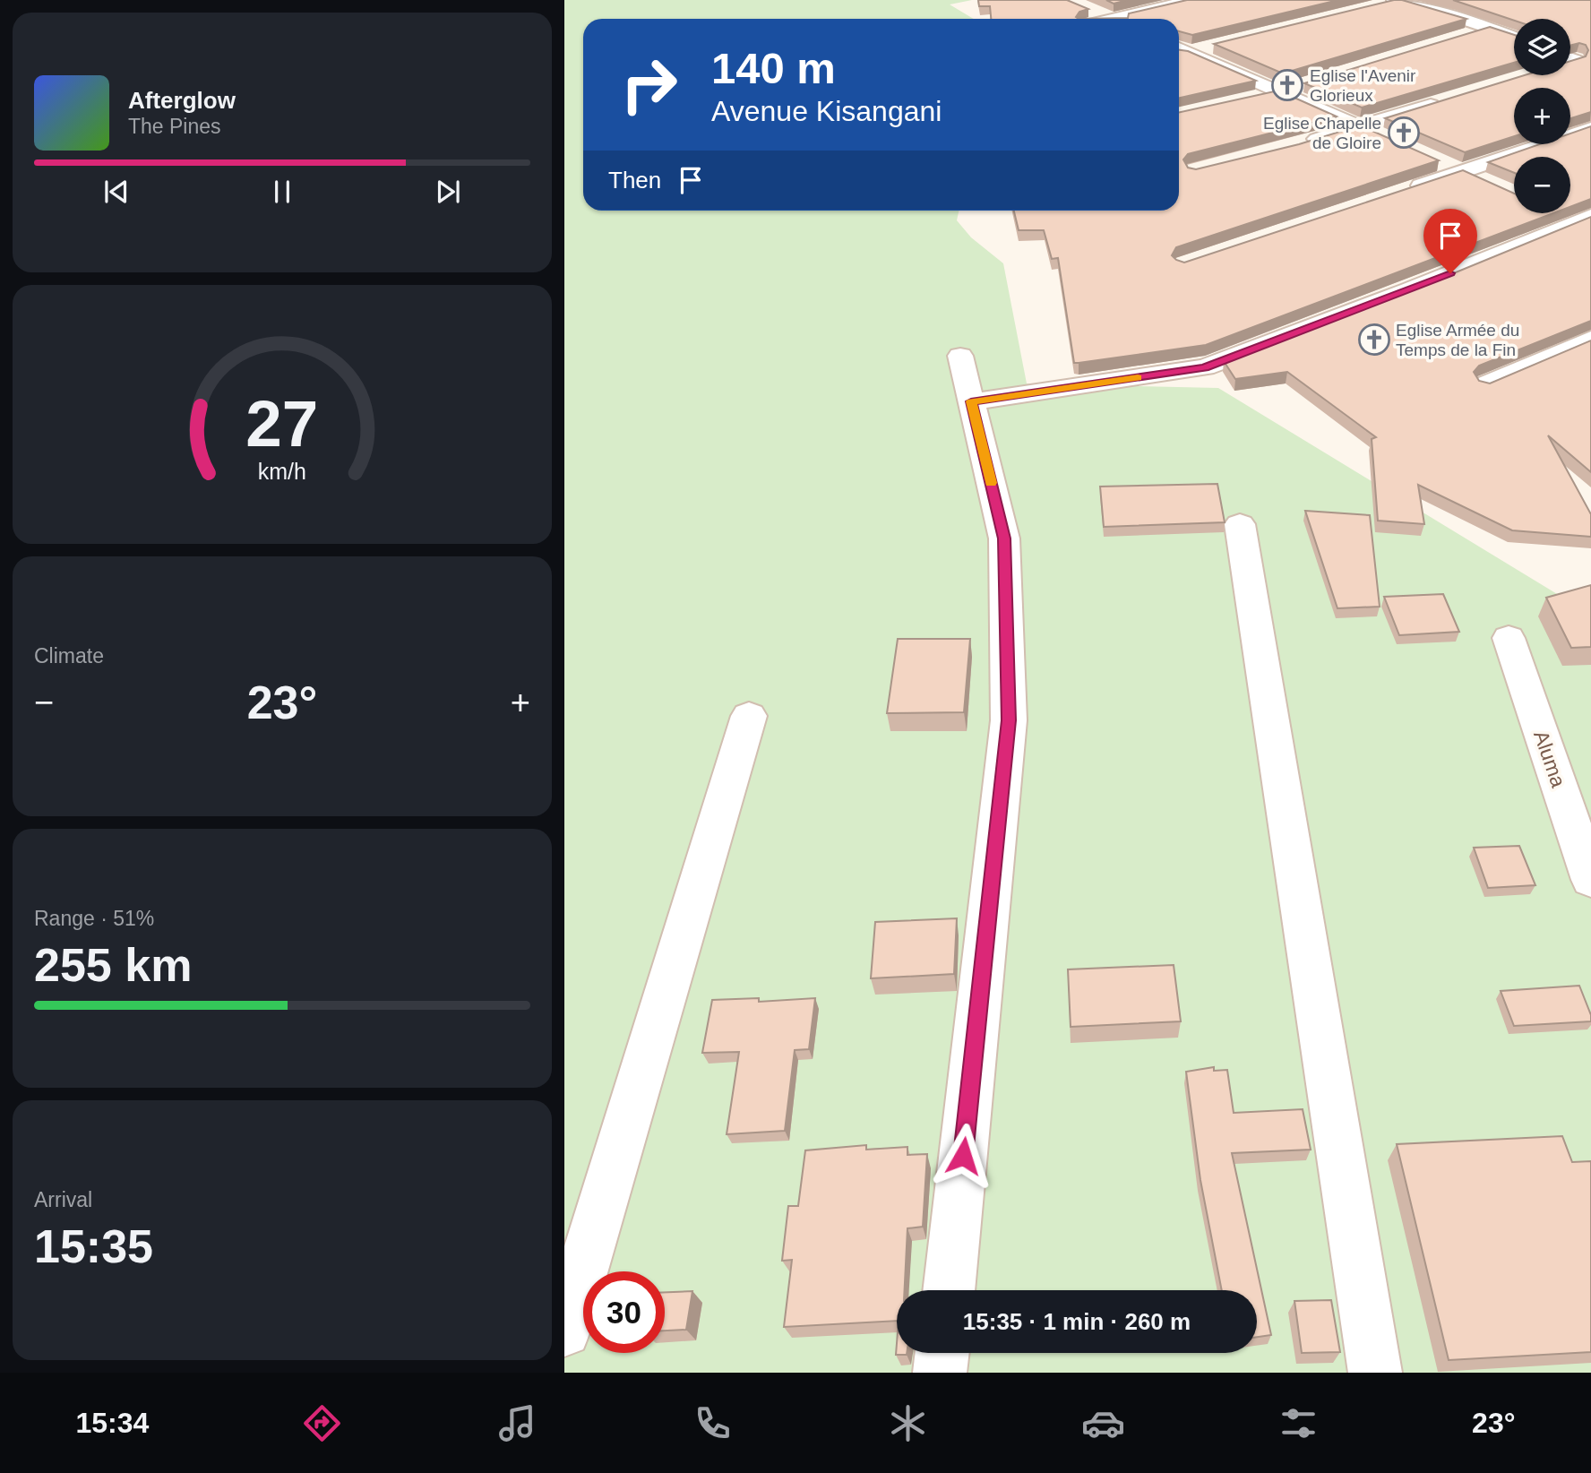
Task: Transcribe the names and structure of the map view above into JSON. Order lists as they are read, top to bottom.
{
  "streets": {
    "street": ["Aluma"]
  },
  "places": {
    "church": ["Eglise l'Avenir Glorieux", "Eglise Chapelle de Gloire", "Eglise Armée du Temps de la Fin"]
  },
  "page": {
    "map_buttons": ["+", "−"],
    "turn": ["140 m", "Avenue Kisangani"],
    "song": ["Afterglow", "The Pines"],
    "then": "Then",
    "tile": [
      "Climate",
      ["Range · 51%", "255 km"],
      ["Arrival", "15:35"]
    ],
    "heat": ["−", "23°", "+"],
    "limit": "30",
    "trip": "15:35 · 1 min · 260 m",
    "tabs": ["15:34", "23°"],
    "gauge": ["27", "km/h"]
  }
}
